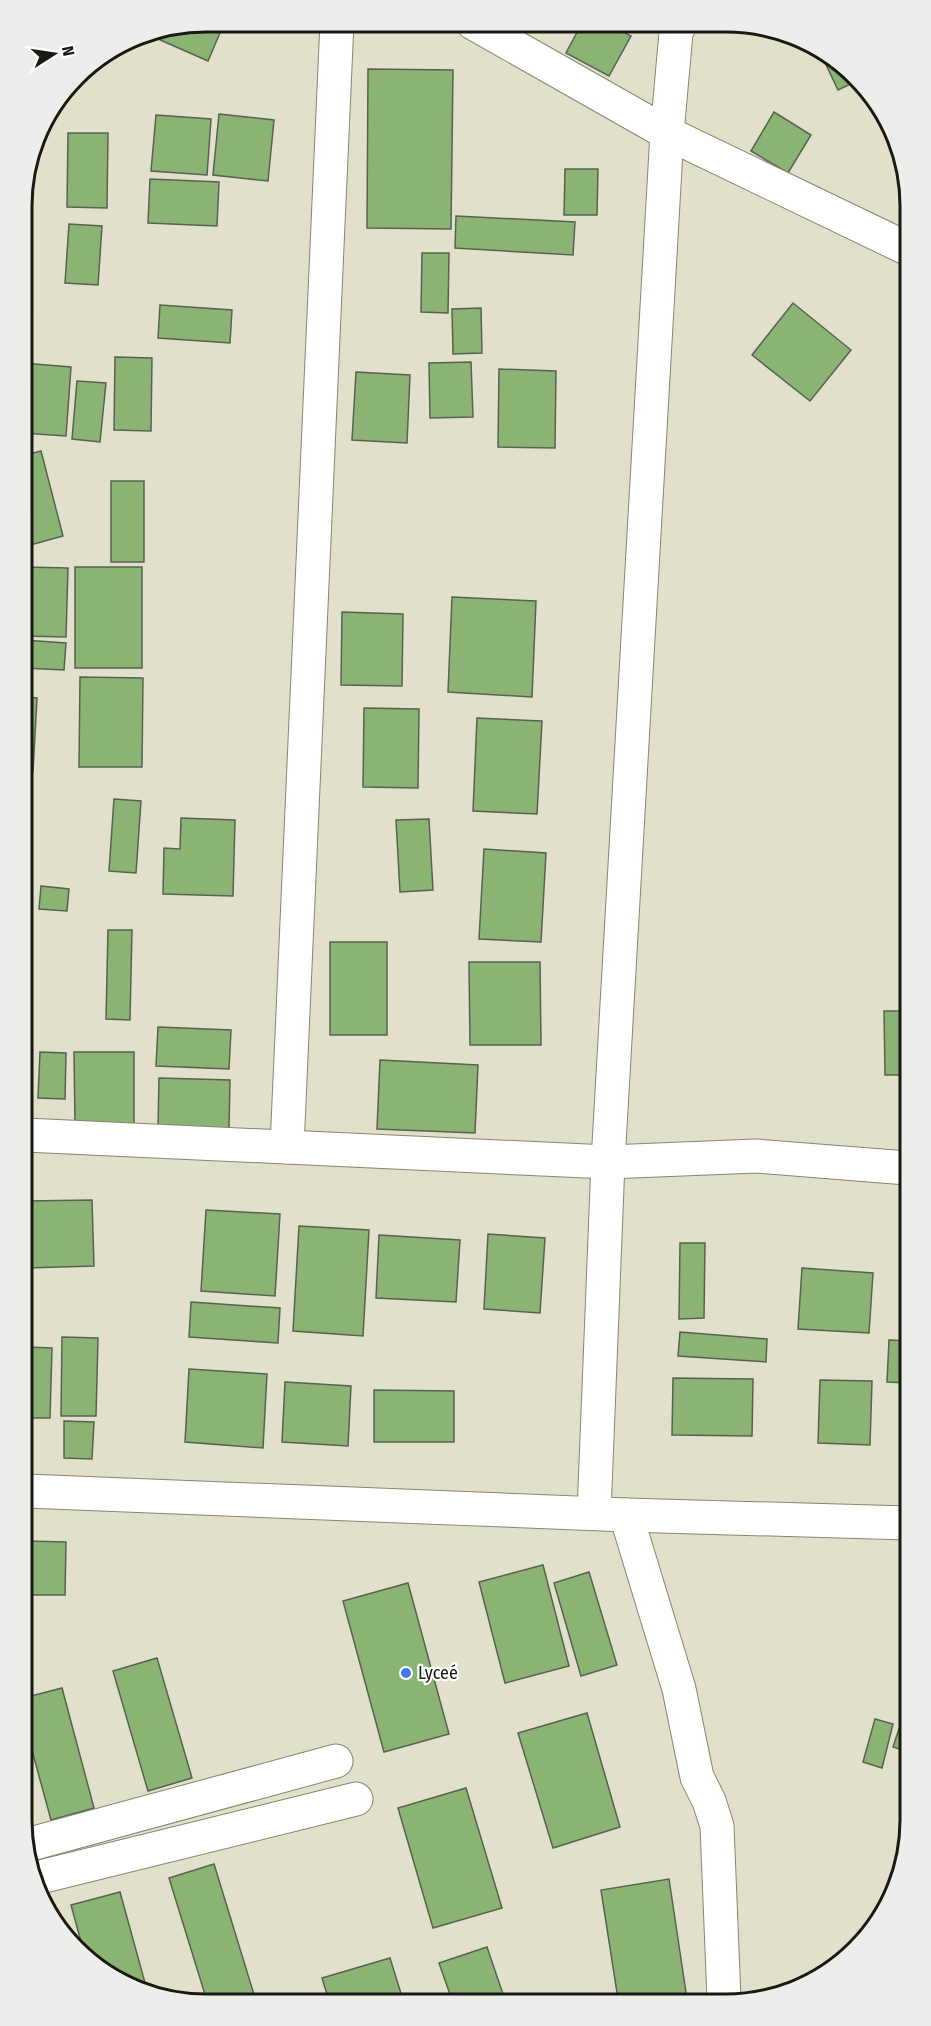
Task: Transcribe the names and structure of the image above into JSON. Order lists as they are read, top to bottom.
{
  "places": ["Lyceé"],
  "north": "right"
}
